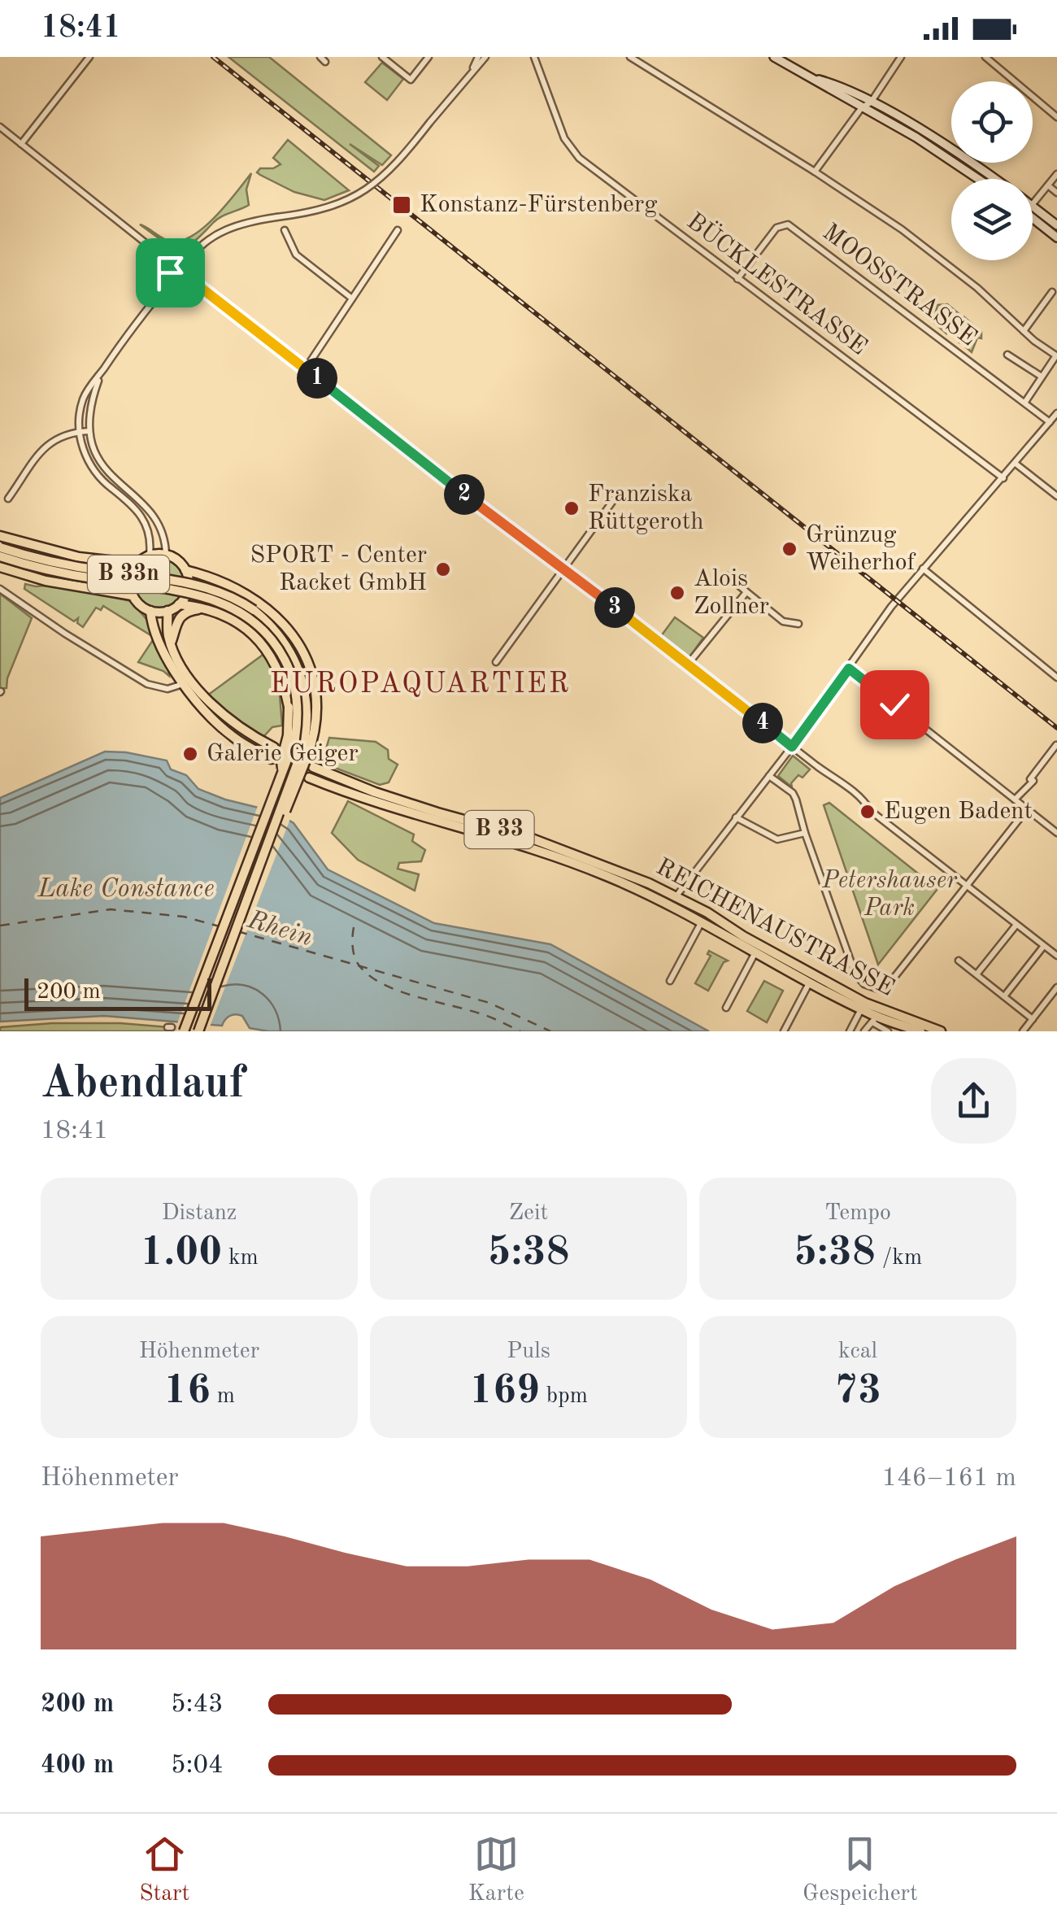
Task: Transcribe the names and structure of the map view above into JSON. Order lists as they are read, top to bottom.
{
  "streets": {
    "main road": ["B 33n", "B 33", "REICHENAUSTRASSE"],
    "street": ["BÜCKLESTRASSE", "MOOSSTRASSE"]
  },
  "crossings": [
    ["BÜCKLESTRASSE", "MOOSSTRASSE"]
  ],
  "districts": ["EUROPAQUARTIER"],
  "water": ["Lake Constance", "Rhein"],
  "parks": ["Petershauser Park"],
  "places": {
    "transit": ["Konstanz-Fürstenberg"],
    "other": [
      "Franziska Rüttgeroth",
      "Grünzug Weiherhof",
      "SPORT - Center Racket GmbH",
      "Alois Zollner",
      "Galerie Geiger",
      "Eugen Badent"
    ]
  },
  "scale_bar": "200 m",
  "page": {
    "status": "18:41",
    "pins": [
      "1",
      "2",
      "3",
      "4"
    ],
    "scale": "200 m",
    "heading": ["Abendlauf", "18:41"],
    "stats": [
      ["Distanz", "1.00 km"],
      ["Zeit", "5:38"],
      ["Tempo", "5:38 /km"],
      ["Höhenmeter", "16 m"],
      ["Puls", "169 bpm"],
      ["kcal", "73"]
    ],
    "chart": ["Höhenmeter", "146–161 m"],
    "list": [
      {
        "name": "200 m",
        "note": "5:43"
      },
      {
        "name": "400 m",
        "note": "5:04"
      }
    ],
    "tabs": ["Start", "Karte", "Gespeichert"]
  }
}
